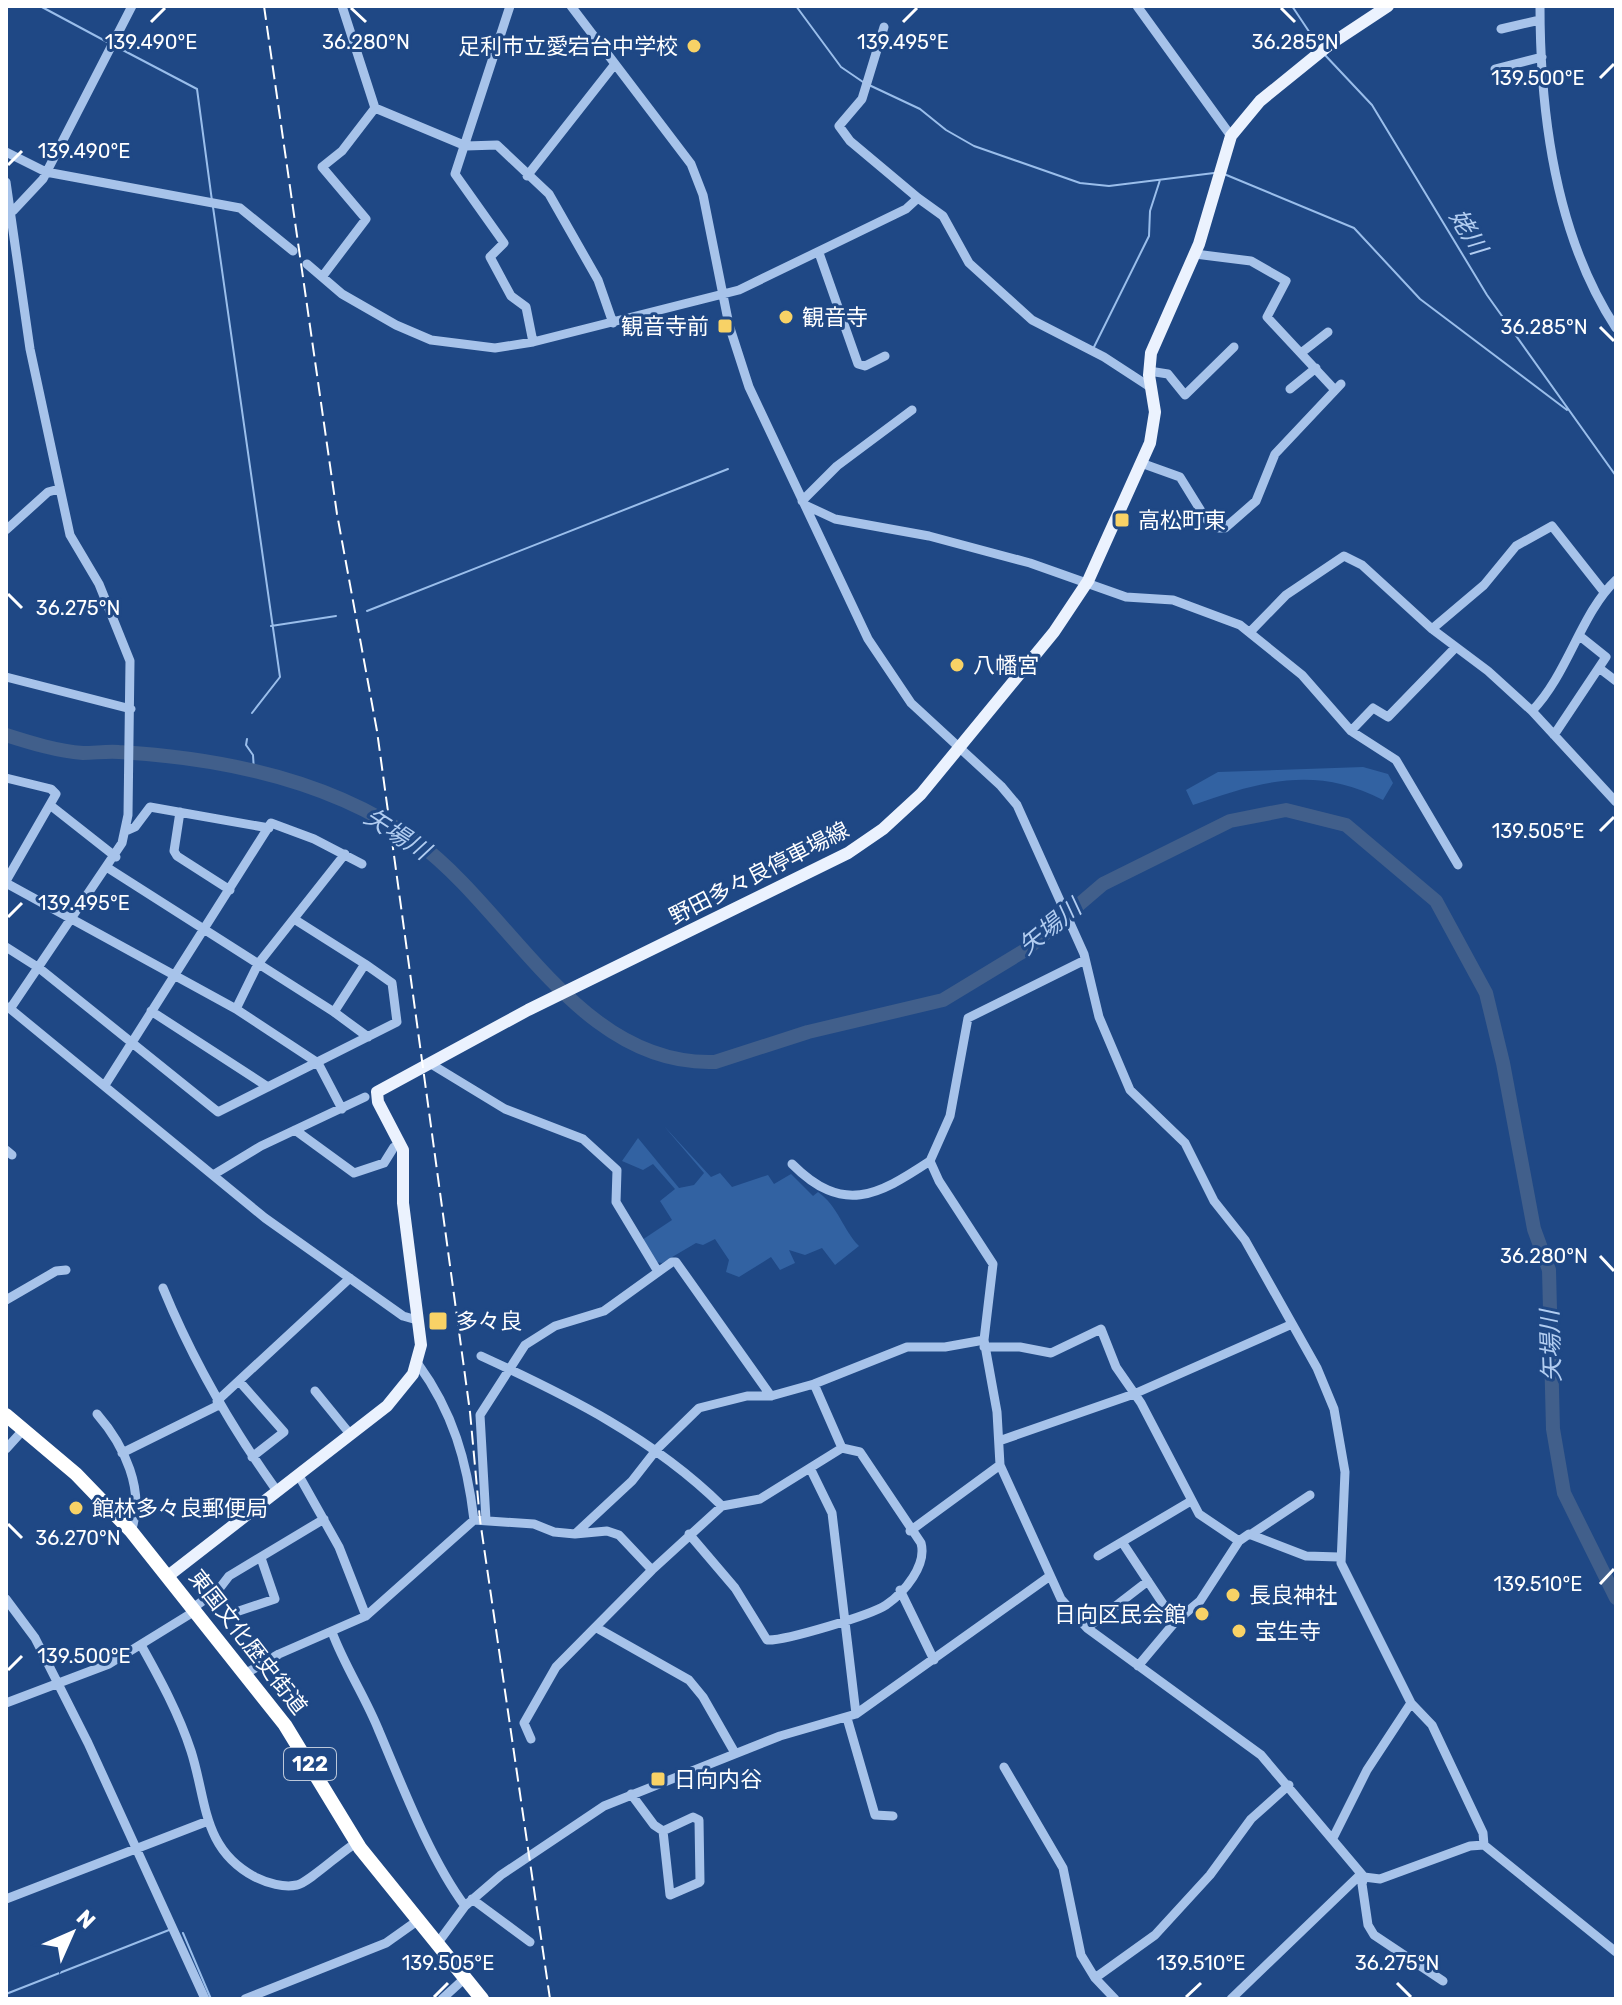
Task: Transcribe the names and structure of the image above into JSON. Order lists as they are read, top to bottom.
{
  "streets": {
    "highway": ["東国文化歴史街道", "122"],
    "main road": ["野田多々良停車場線"]
  },
  "water": ["姥川", "矢場川"],
  "places": {
    "other": [
      "足利市立愛宕台中学校",
      "観音寺",
      "八幡宮",
      "館林多々良郵便局",
      "長良神社",
      "日向区民会館",
      "宝生寺"
    ],
    "transit": [
      "観音寺前",
      "高松町東",
      "多々良",
      "日向内谷"
    ]
  },
  "north": "top right",
  "coordinates": [
    "139.490°E",
    "36.280°N",
    "139.495°E",
    "36.285°N",
    "139.500°E",
    "36.275°N",
    "139.505°E",
    "36.270°N",
    "139.510°E"
  ]
}
